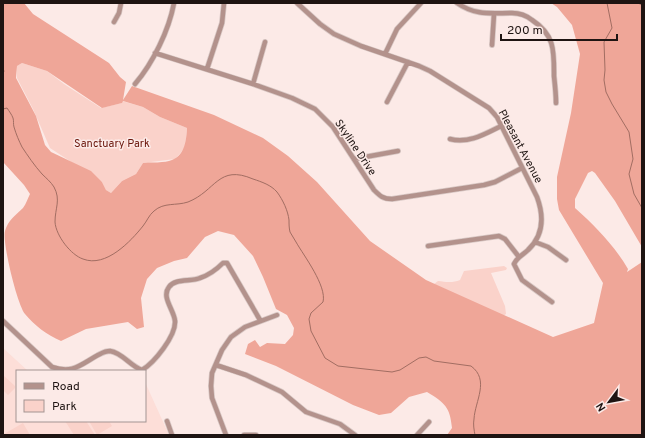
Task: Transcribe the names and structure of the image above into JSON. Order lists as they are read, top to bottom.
{
  "streets": {
    "street": ["Pleasant Avenue", "Skyline Drive"]
  },
  "crossings": [
    ["Pleasant Avenue", "Skyline Drive"]
  ],
  "parks": ["Sanctuary Park"],
  "legend": ["Road", "Park"],
  "scale_bar": "200 m",
  "north": "bottom left"
}
